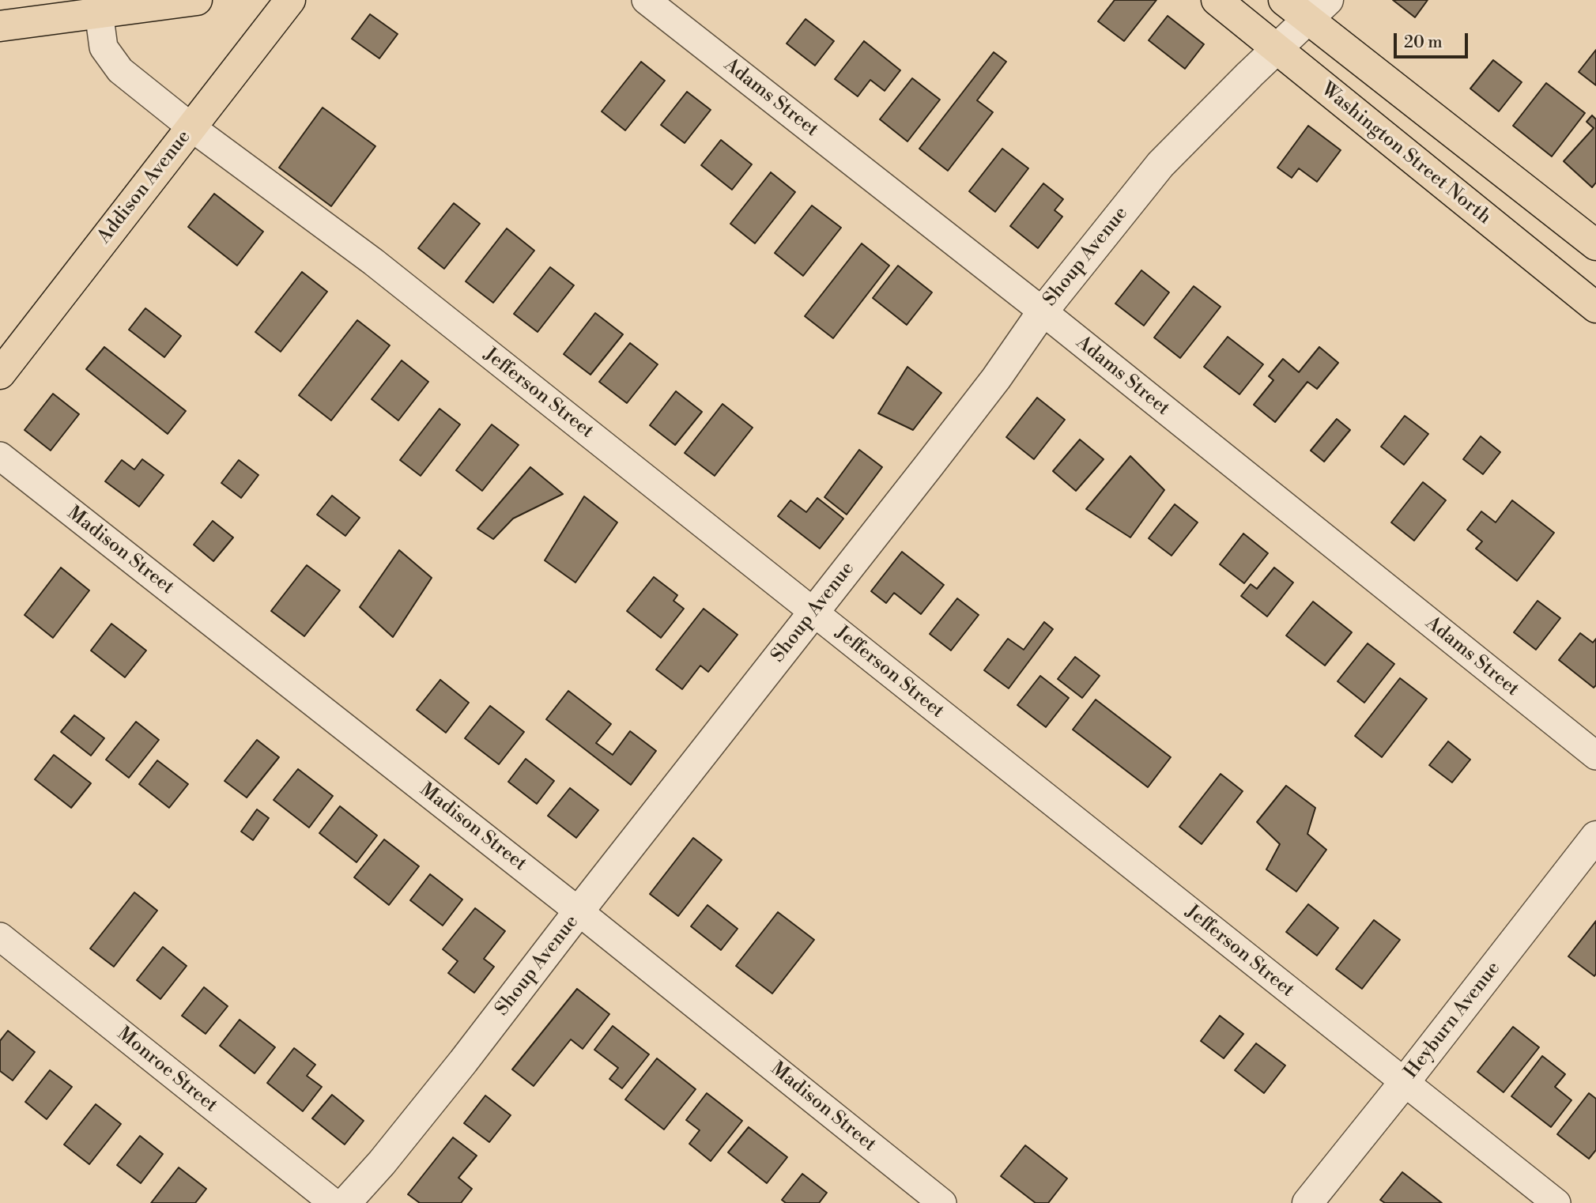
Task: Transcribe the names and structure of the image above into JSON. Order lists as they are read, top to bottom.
{
  "streets": {
    "main road": ["Washington Street North", "Addison Avenue"],
    "street": [
      "Adams Street",
      "Shoup Avenue",
      "Jefferson Street",
      "Madison Street",
      "Heyburn Avenue",
      "Monroe Street"
    ]
  },
  "crossings": [
    ["Adams Street", "Shoup Avenue"],
    ["Washington Street North", "Shoup Avenue"],
    ["Addison Avenue", "Jefferson Street"],
    ["Shoup Avenue", "Jefferson Street"],
    ["Shoup Avenue", "Madison Street"],
    ["Jefferson Street", "Heyburn Avenue"]
  ],
  "scale_bar": "20 m"
}
